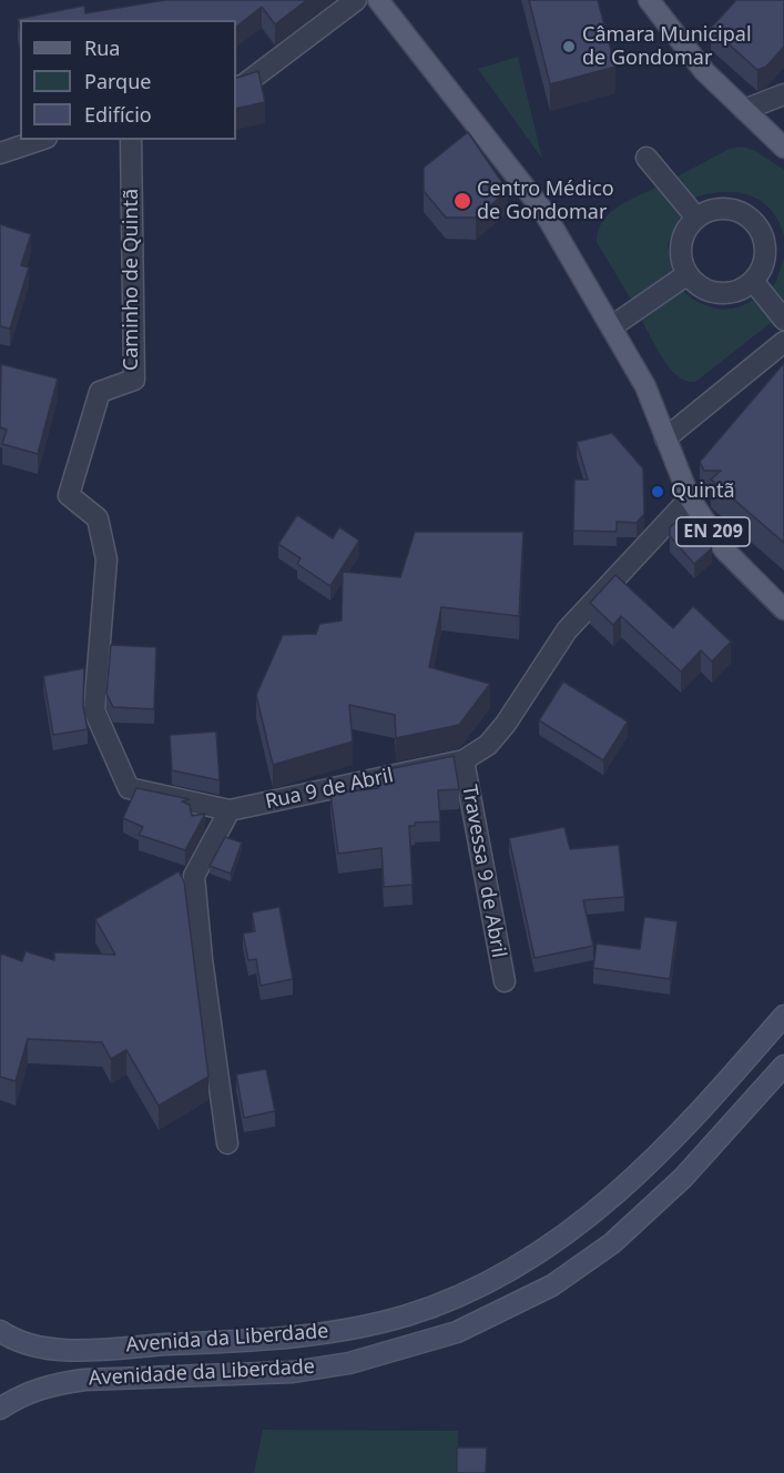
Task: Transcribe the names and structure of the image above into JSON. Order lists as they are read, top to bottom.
{
  "streets": {
    "main road": ["EN 209", "Avenida da Liberdade", "Avenidade da Liberdade"],
    "street": ["Caminho de Quintã", "Rua 9 de Abril", "Travessa 9 de Abril"]
  },
  "crossings": [
    ["Caminho de Quintã", "Rua 9 de Abril"],
    ["EN 209", "Rua 9 de Abril"],
    ["Rua 9 de Abril", "Travessa 9 de Abril"]
  ],
  "places": ["Câmara Municipal de Gondomar", "Centro Médico de Gondomar", "Quintã"],
  "legend": ["Rua", "Parque", "Edifício"]
}
